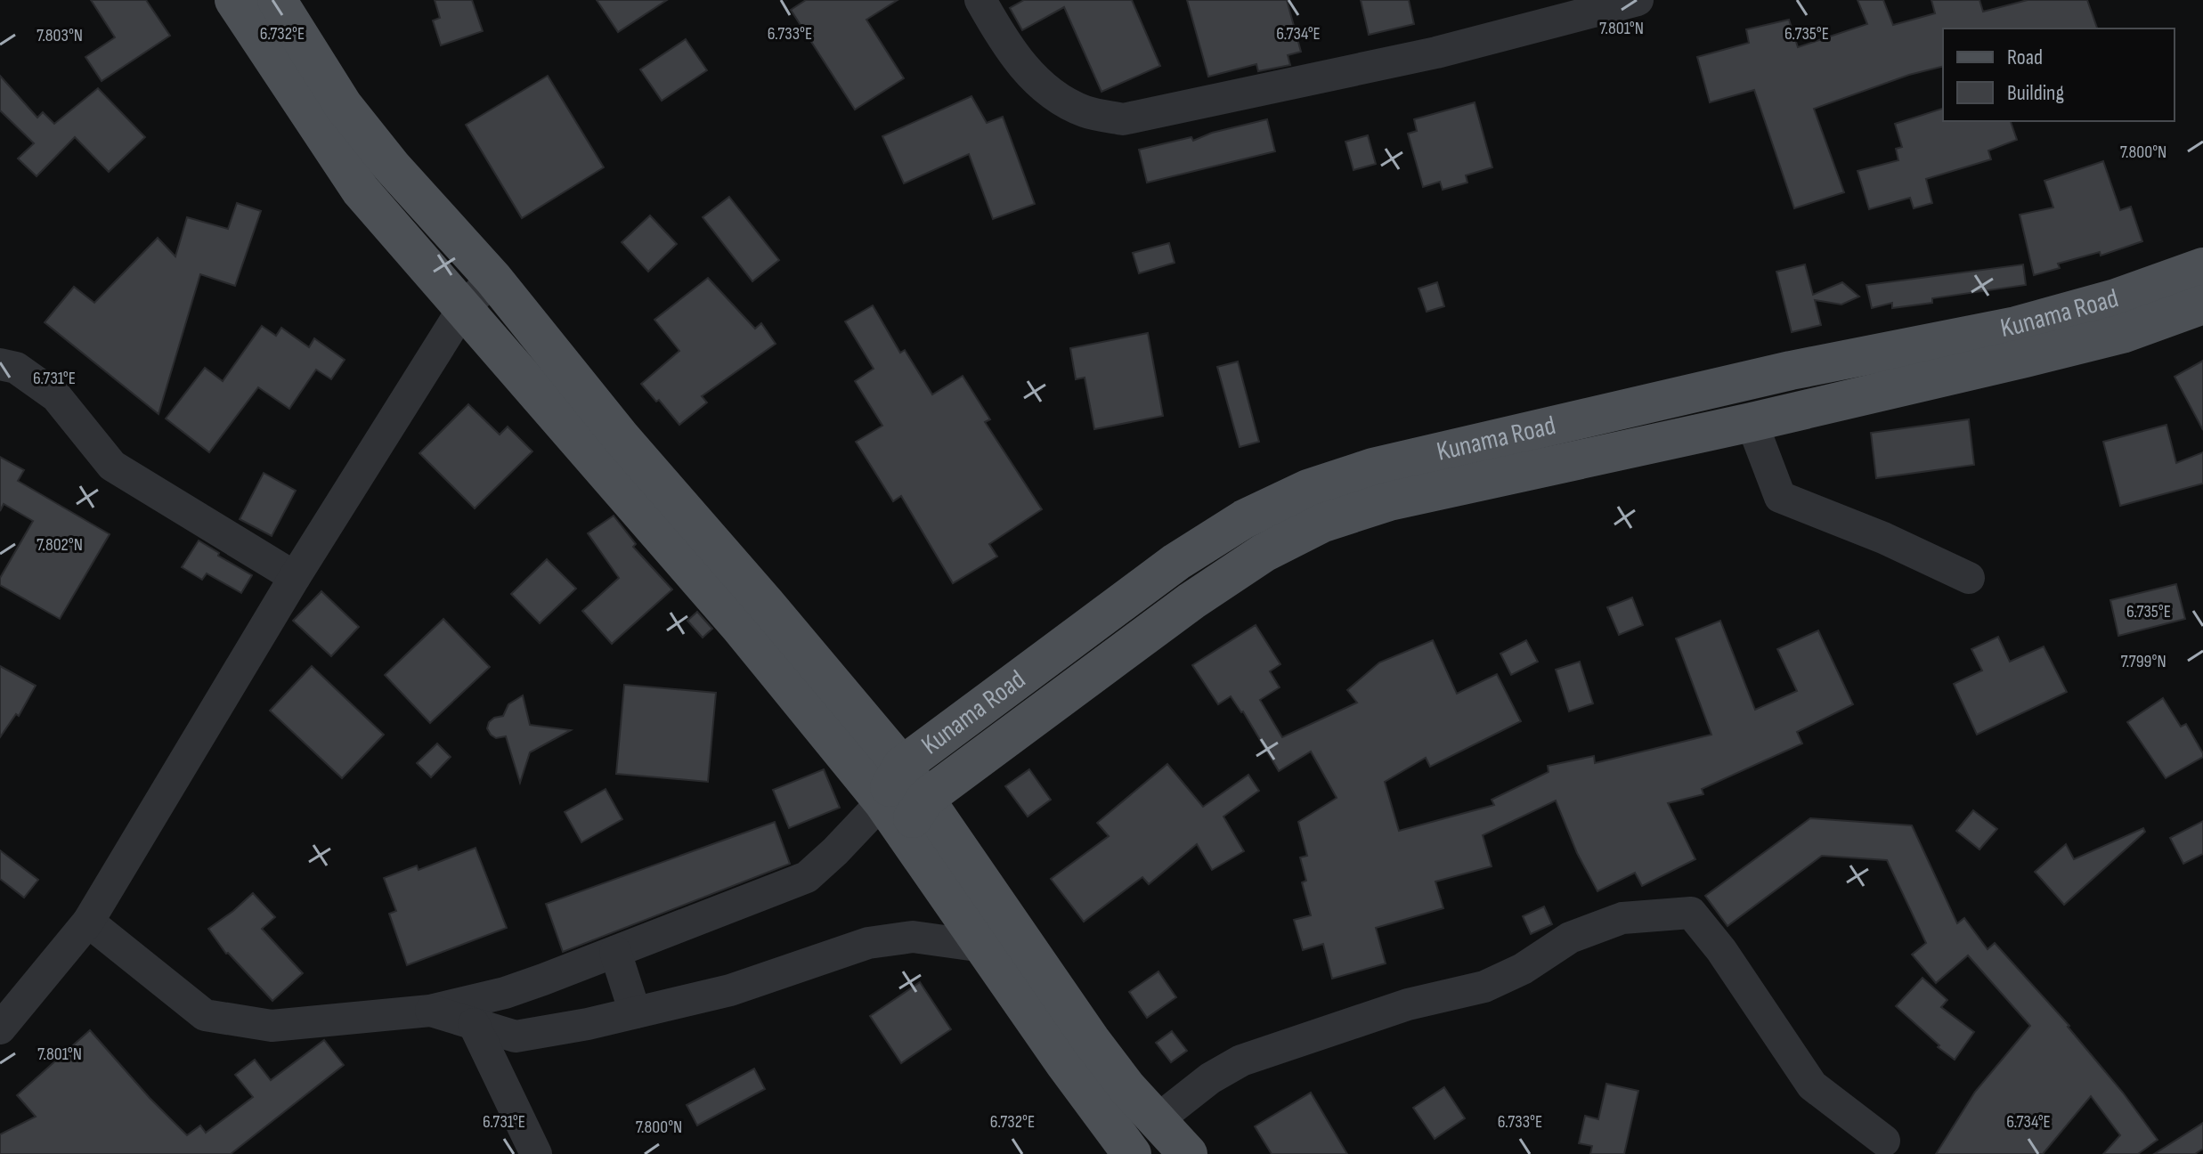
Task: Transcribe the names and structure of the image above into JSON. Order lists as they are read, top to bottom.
{
  "streets": {
    "main road": ["Kunama Road"]
  },
  "legend": ["Road", "Building"],
  "coordinates": [
    "7.801°N",
    "6.732°E",
    "6.733°E",
    "6.734°E",
    "6.735°E",
    "7.803°N",
    "7.800°N",
    "6.731°E",
    "7.802°N",
    "7.799°N"
  ]
}
